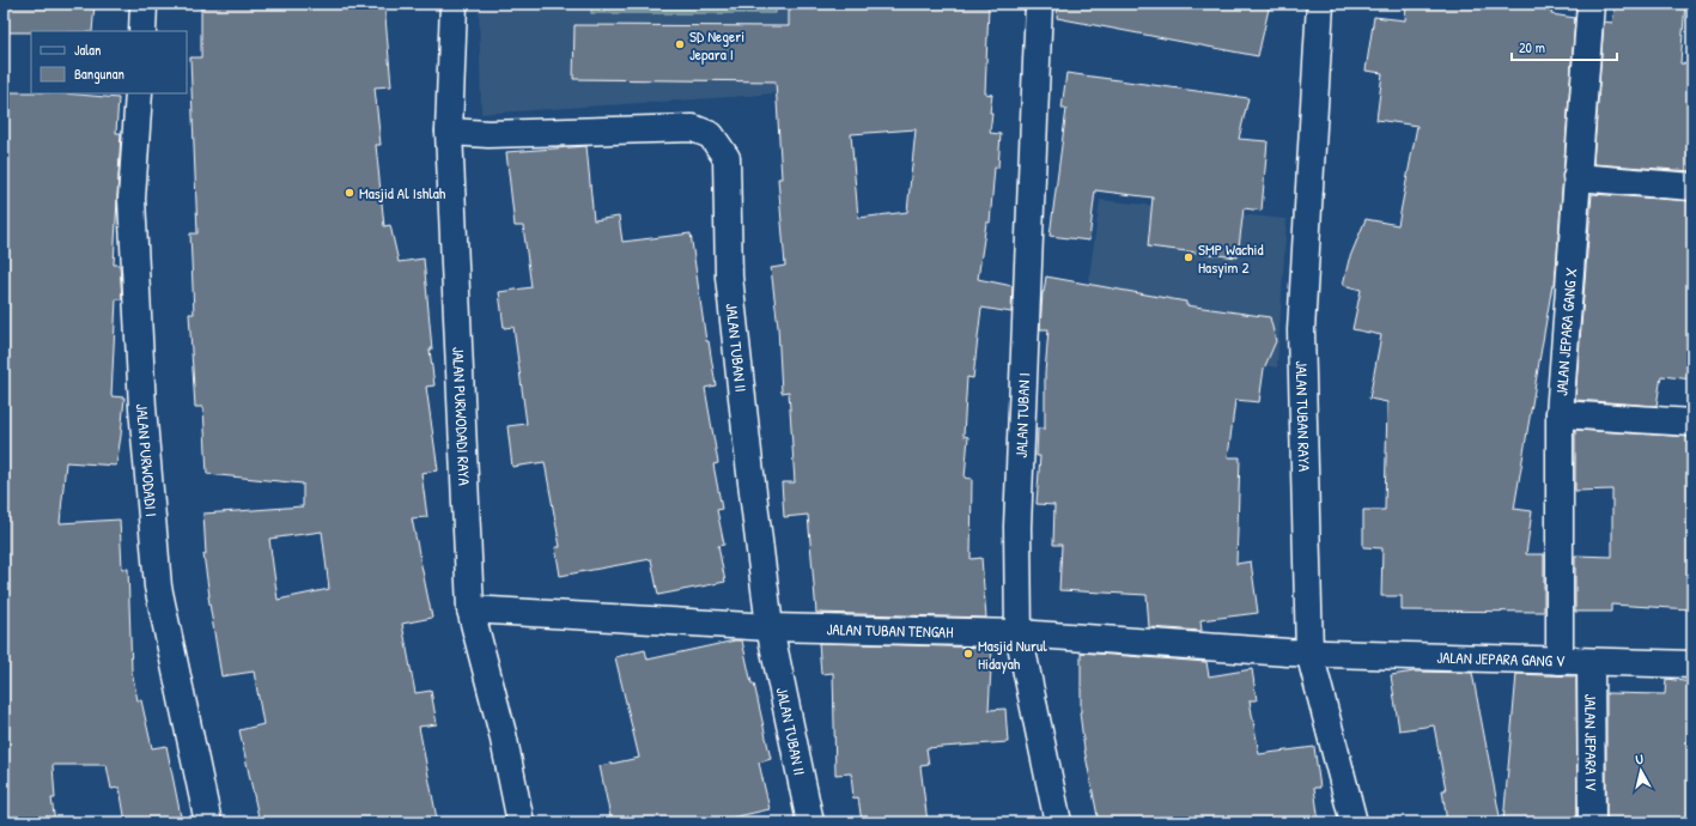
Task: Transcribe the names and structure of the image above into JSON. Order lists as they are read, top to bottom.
{
  "streets": {
    "street": [
      "JALAN JEPARA GANG X",
      "JALAN TUBAN II",
      "JALAN PURWODADI RAYA",
      "JALAN TUBAN I",
      "JALAN TUBAN RAYA",
      "JALAN PURWODADI I",
      "JALAN TUBAN TENGAH",
      "JALAN JEPARA GANG V",
      "JALAN JEPARA IV"
    ]
  },
  "crossings": [
    ["JALAN JEPARA GANG X", "JALAN JEPARA GANG V"],
    ["JALAN TUBAN II", "JALAN PURWODADI RAYA"],
    ["JALAN TUBAN II", "JALAN TUBAN TENGAH"],
    ["JALAN PURWODADI RAYA", "JALAN TUBAN TENGAH"],
    ["JALAN TUBAN I", "JALAN TUBAN TENGAH"],
    ["JALAN TUBAN RAYA", "JALAN TUBAN TENGAH"],
    ["JALAN TUBAN RAYA", "JALAN JEPARA GANG V"],
    ["JALAN TUBAN TENGAH", "JALAN JEPARA GANG V"],
    ["JALAN JEPARA GANG V", "JALAN JEPARA IV"]
  ],
  "places": [
    "SD Negeri Jepara I",
    "Masjid Al Ishlah",
    "SMP Wachid Hasyim 2",
    "Masjid Nurul Hidayah"
  ],
  "legend": ["Jalan", "Bangunan"],
  "scale_bar": "20 m",
  "north": "top"
}
